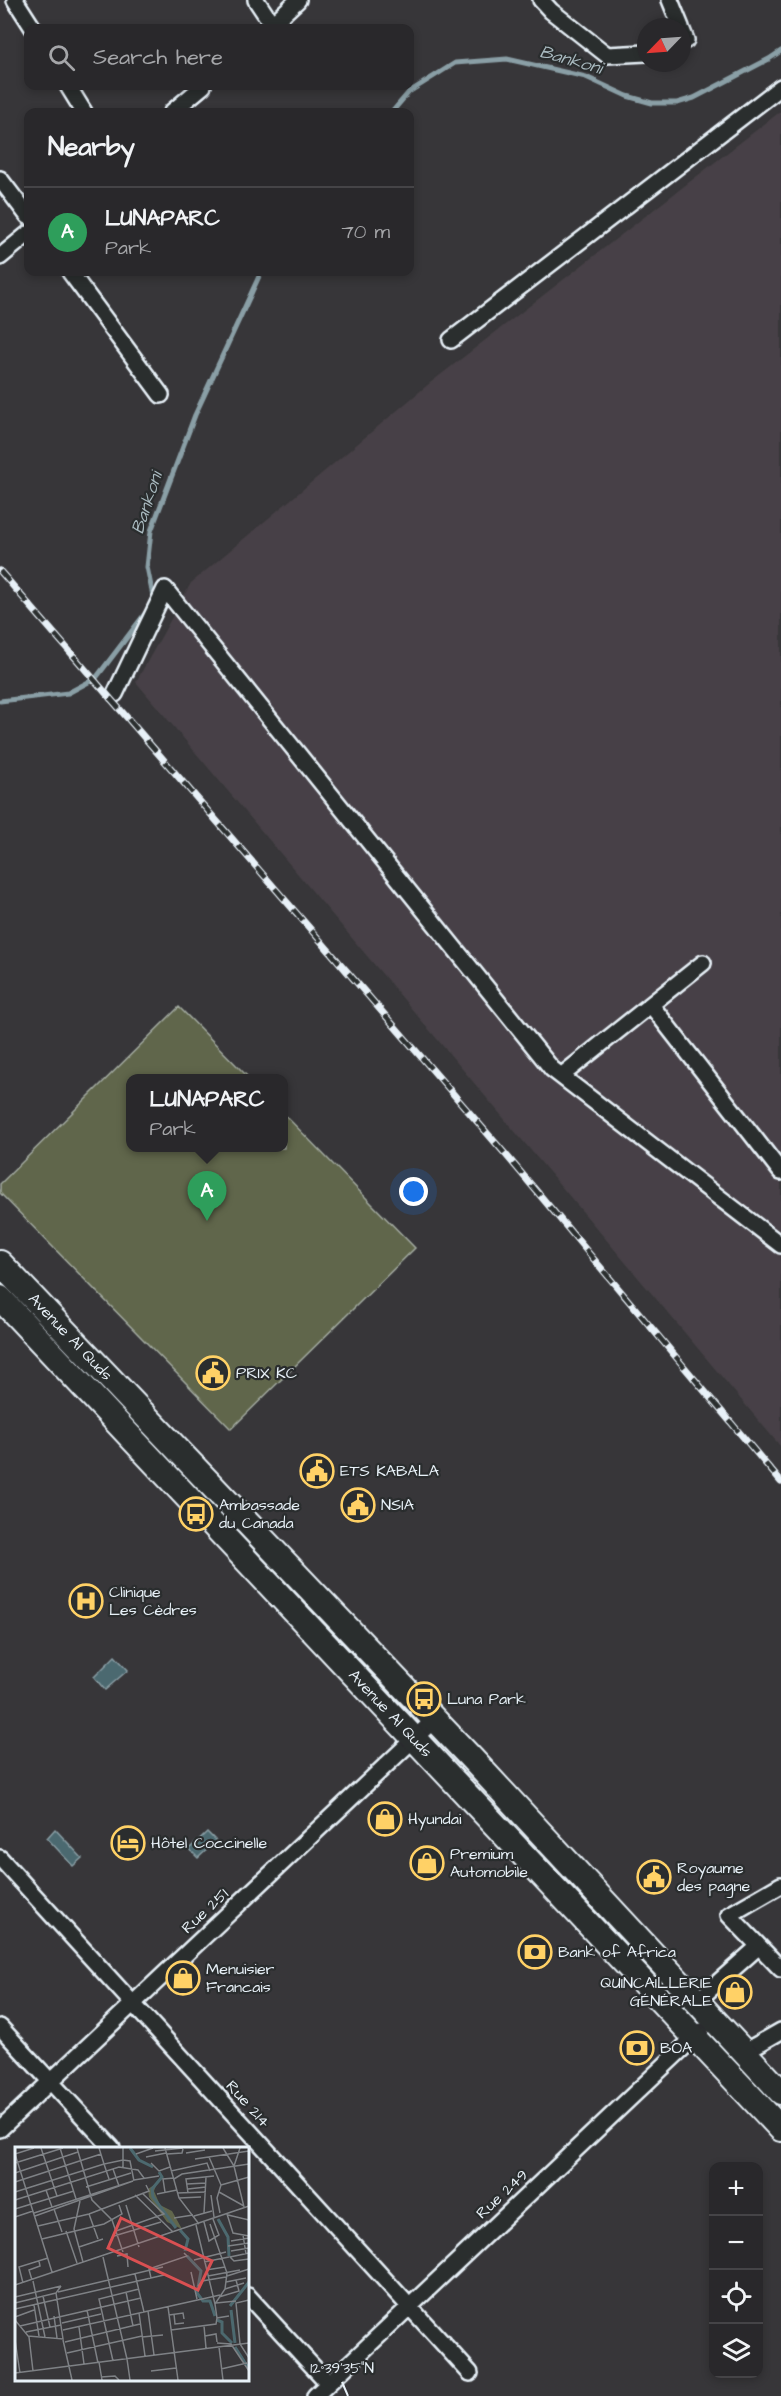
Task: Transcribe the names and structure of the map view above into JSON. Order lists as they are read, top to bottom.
{
  "streets": {
    "main road": ["Avenue Al Quds"],
    "street": ["Rue 251", "Rue 214", "Rue 249"]
  },
  "crossings": [
    ["Avenue Al Quds", "Rue 251"],
    ["Avenue Al Quds", "Rue 249"],
    ["Rue 251", "Rue 214"],
    ["Rue 214", "Rue 249"]
  ],
  "water": ["Bankoni"],
  "places": {
    "public building": [
      "PRIX KC",
      "ETS KABALA",
      "NSIA",
      "Royaume des pagne"
    ],
    "bus stop": ["Ambassade du Canada", "Luna Park"],
    "hospital": ["Clinique Les Cèdres"],
    "shop": [
      "Hyundai",
      "Premium Automobile",
      "Menuisier Francais",
      "QUINCAILLERIE GÉNÉRALE"
    ],
    "hotel": ["Hôtel Coccinelle"],
    "bank": ["Bank of Africa", "BOA"]
  },
  "north": "bottom left",
  "page": {
    "search": "Search here",
    "heading": "Nearby",
    "list": [
      {
        "mark": "A",
        "name": "LUNAPARC",
        "note": "Park",
        "value": "70 m"
      }
    ],
    "popup": ["LUNAPARC", "Park"],
    "pins": "A",
    "map_buttons": ["+", "−"]
  },
  "coordinates": ["12°39'35\"N"]
}
